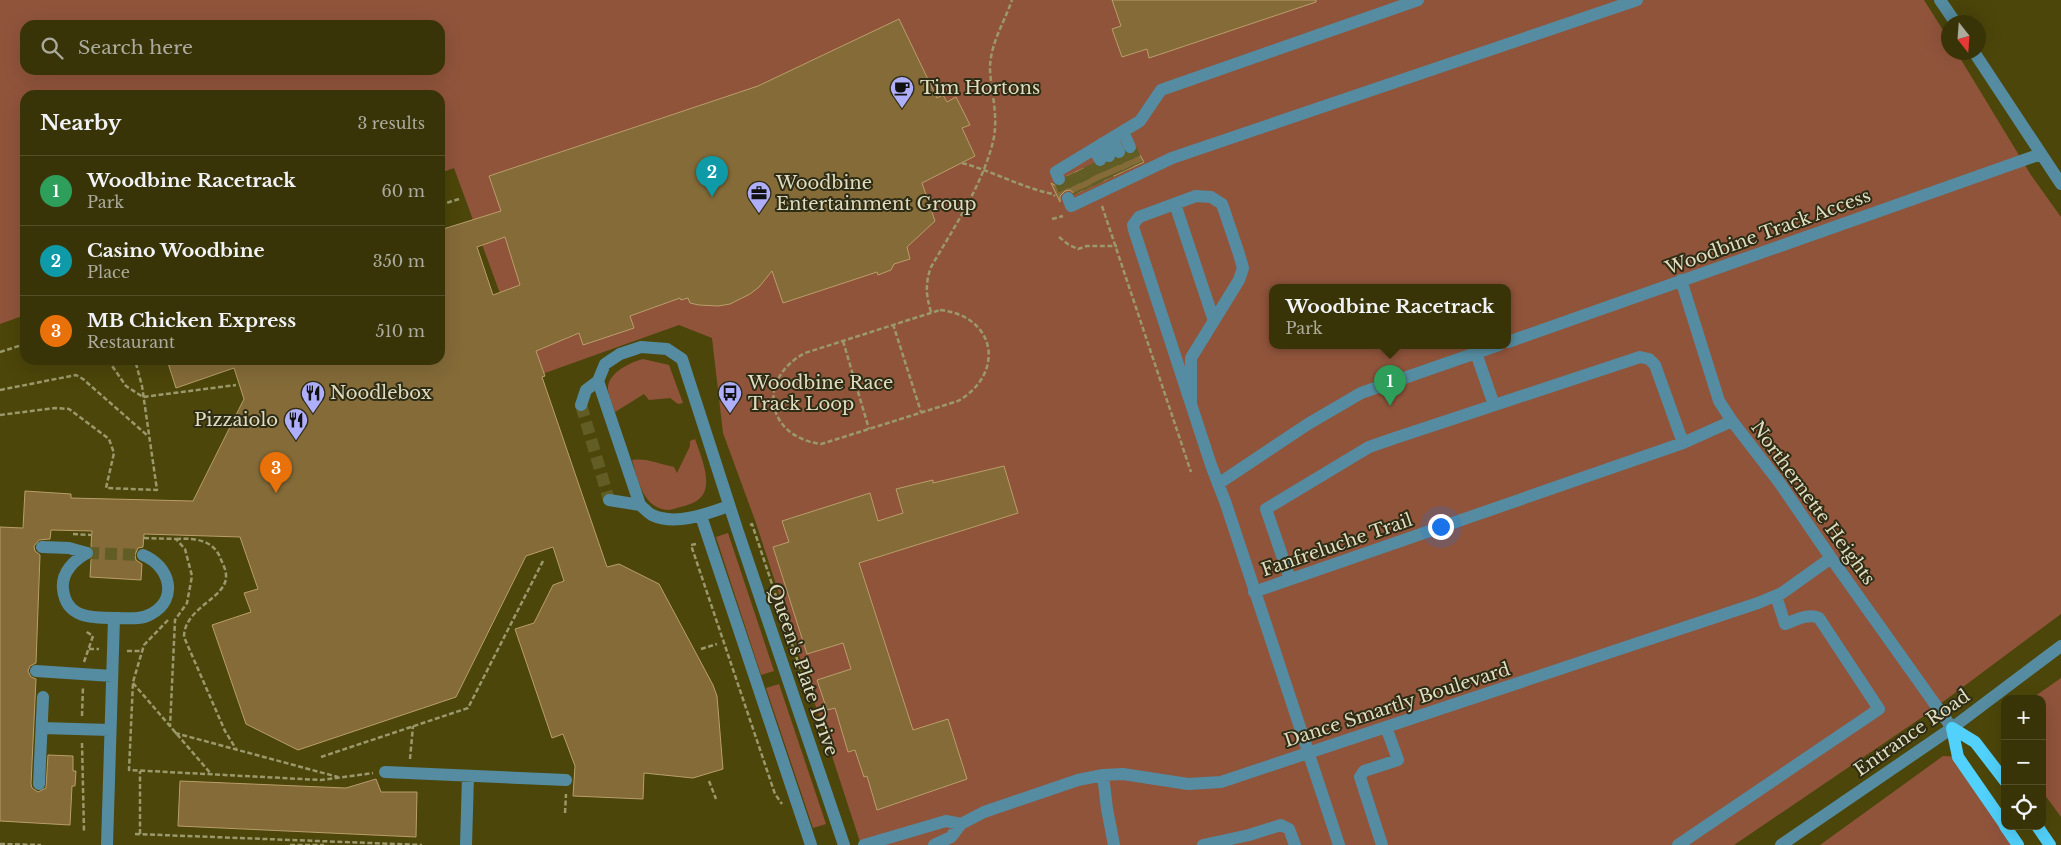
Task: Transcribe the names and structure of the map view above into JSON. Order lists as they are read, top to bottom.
{
  "streets": {
    "street": [
      "Woodbine Track Access",
      "Northernette Heights",
      "Fanfreluche Trail",
      "Queen's Plate Drive",
      "Dance Smartly Boulevard",
      "Entrance Road"
    ]
  },
  "crossings": [
    ["Woodbine Track Access", "Northernette Heights"],
    ["Northernette Heights", "Fanfreluche Trail"],
    ["Northernette Heights", "Dance Smartly Boulevard"],
    ["Northernette Heights", "Entrance Road"],
    ["Fanfreluche Trail", "Dance Smartly Boulevard"]
  ],
  "places": {
    "cafe": ["Tim Hortons"],
    "office": ["Woodbine Entertainment Group"],
    "restaurant": ["Noodlebox", "Pizzaiolo"],
    "bus stop": ["Woodbine Race Track Loop"]
  },
  "north": "bottom",
  "page": {
    "search": "Search here",
    "heading": ["Nearby", "3 results"],
    "list": [
      {
        "mark": "1",
        "name": "Woodbine Racetrack",
        "note": "Park",
        "value": "60 m"
      },
      {
        "mark": "2",
        "name": "Casino Woodbine",
        "note": "Place",
        "value": "350 m"
      },
      {
        "mark": "3",
        "name": "MB Chicken Express",
        "note": "Restaurant",
        "value": "510 m"
      }
    ],
    "pins": ["2", "1", "3"],
    "popup": ["Woodbine Racetrack", "Park"],
    "map_buttons": ["+", "−"]
  }
}
